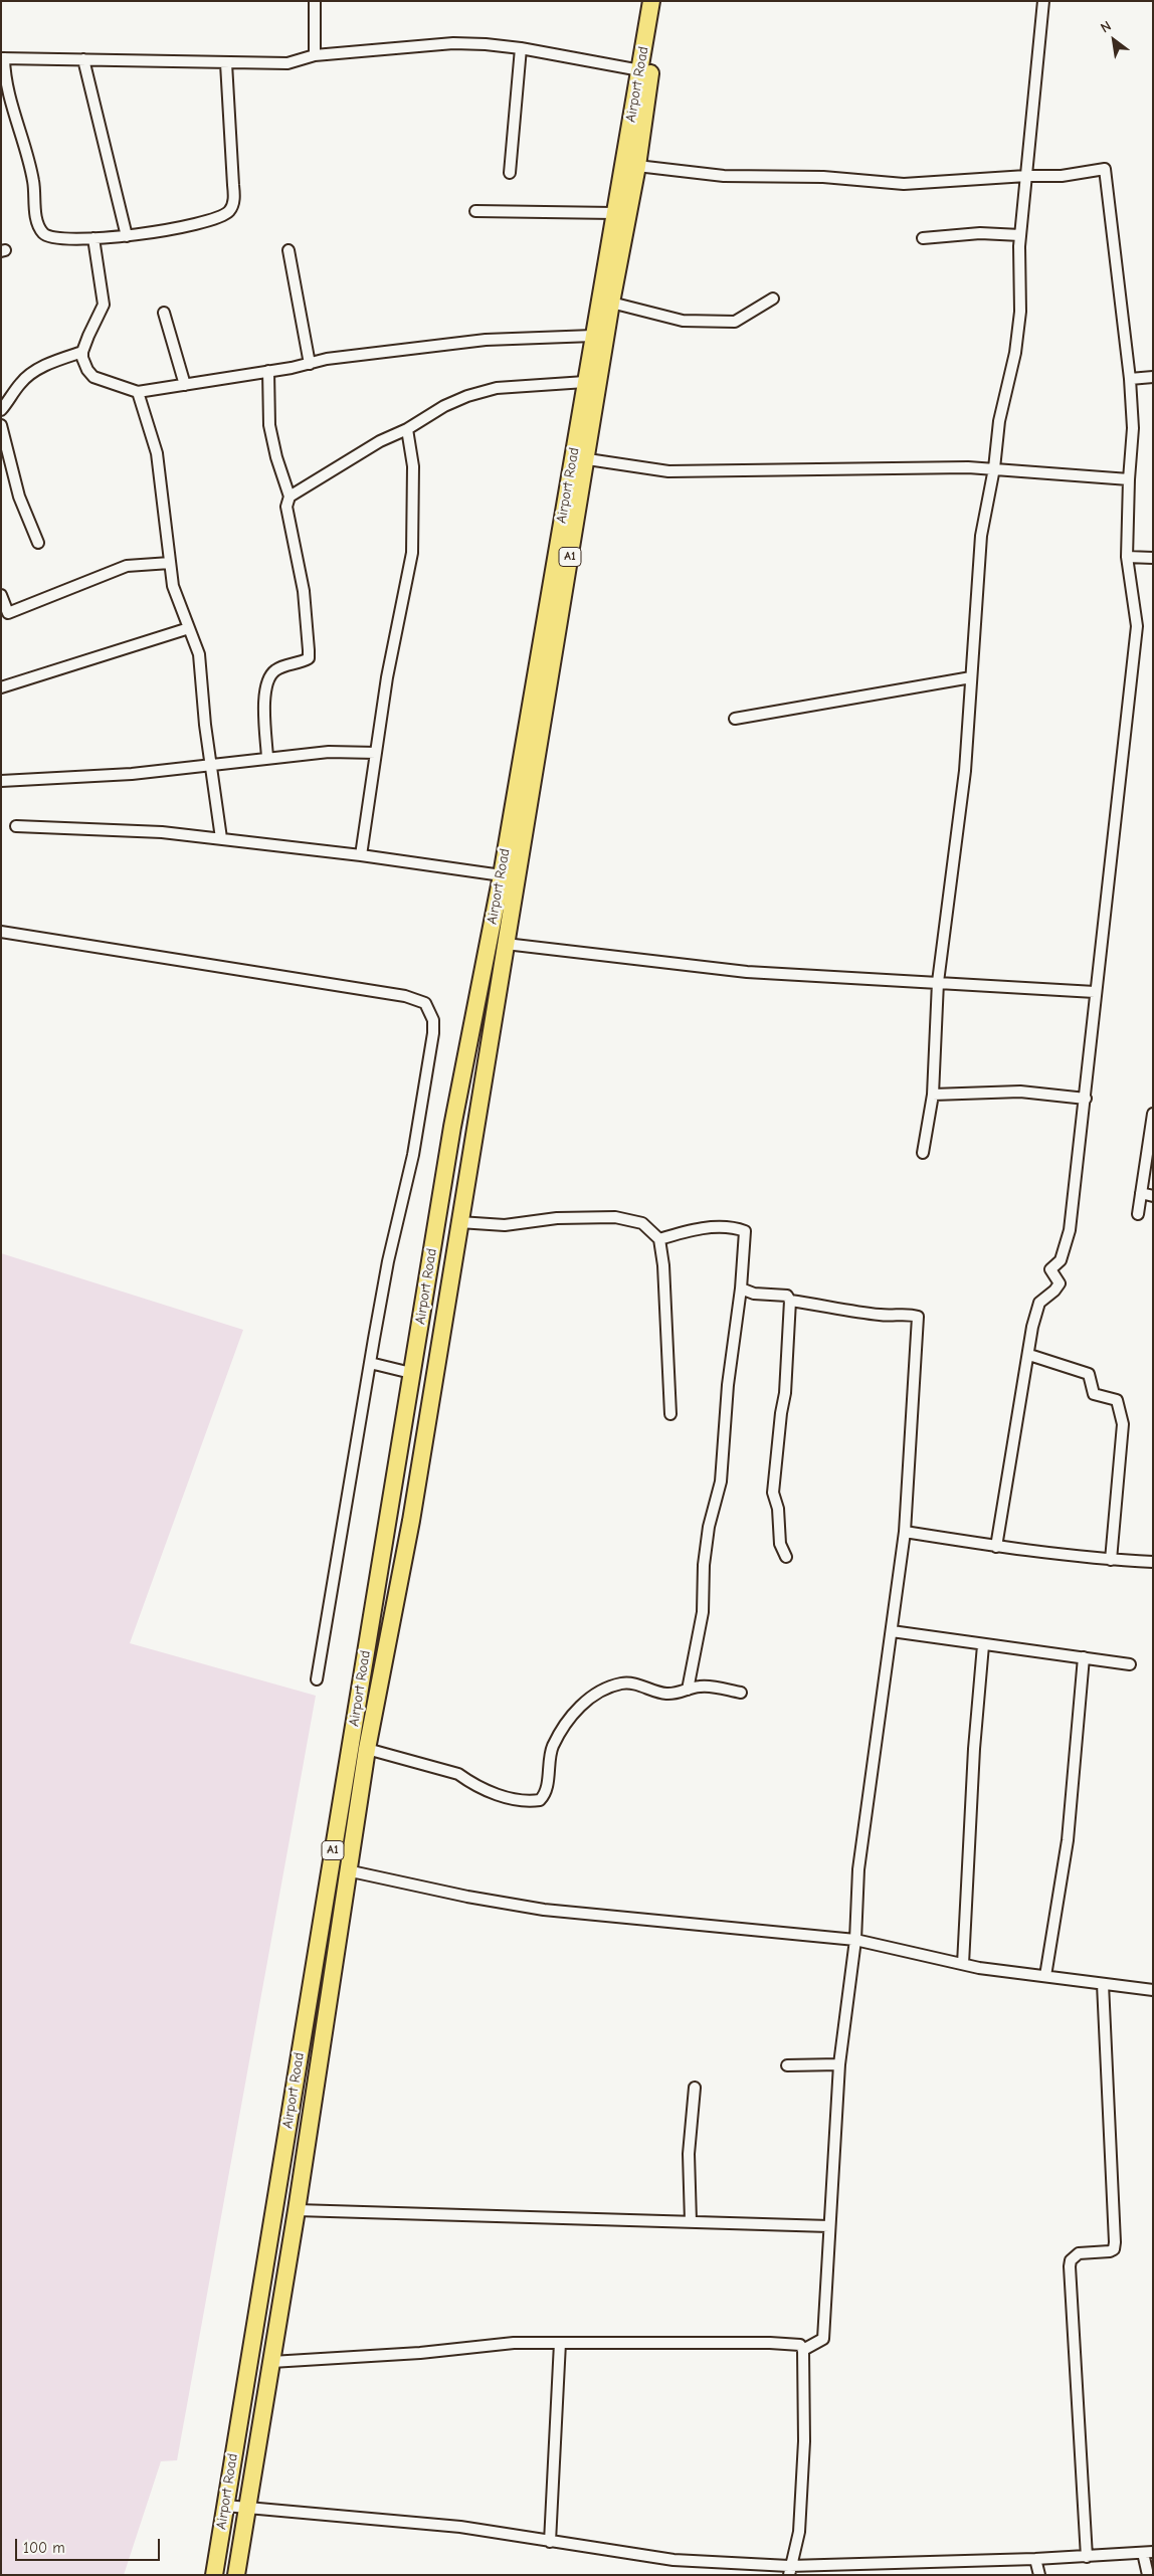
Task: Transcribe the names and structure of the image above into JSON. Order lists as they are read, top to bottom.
{
  "streets": {
    "highway": ["Airport Road", "A1"]
  },
  "scale_bar": "100 m",
  "north": "top left"
}
